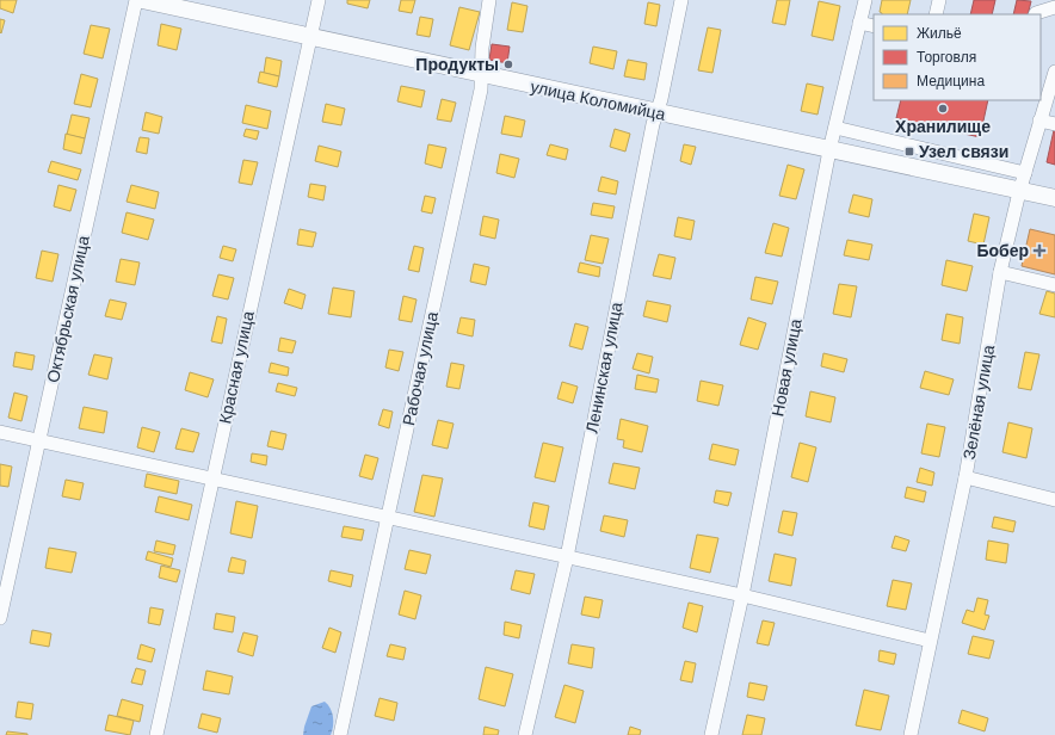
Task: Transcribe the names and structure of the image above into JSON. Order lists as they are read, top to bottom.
{
  "streets": {
    "main road": ["улица Коломийца"],
    "street": [
      "Октябрьская улица",
      "Красная улица",
      "Ленинская улица",
      "Новая улица",
      "Рабочая улица",
      "Зелёная улица"
    ]
  },
  "crossings": [
    ["улица Коломийца", "Красная улица"],
    ["улица Коломийца", "Ленинская улица"],
    ["улица Коломийца", "Новая улица"],
    ["улица Коломийца", "Рабочая улица"],
    ["улица Коломийца", "Зелёная улица"]
  ],
  "places": {
    "other": ["Продукты", "Хранилище"],
    "transit": ["Узел связи"],
    "health": ["Бобер"]
  },
  "legend": ["Жильё", "Торговля", "Медицина"]
}
